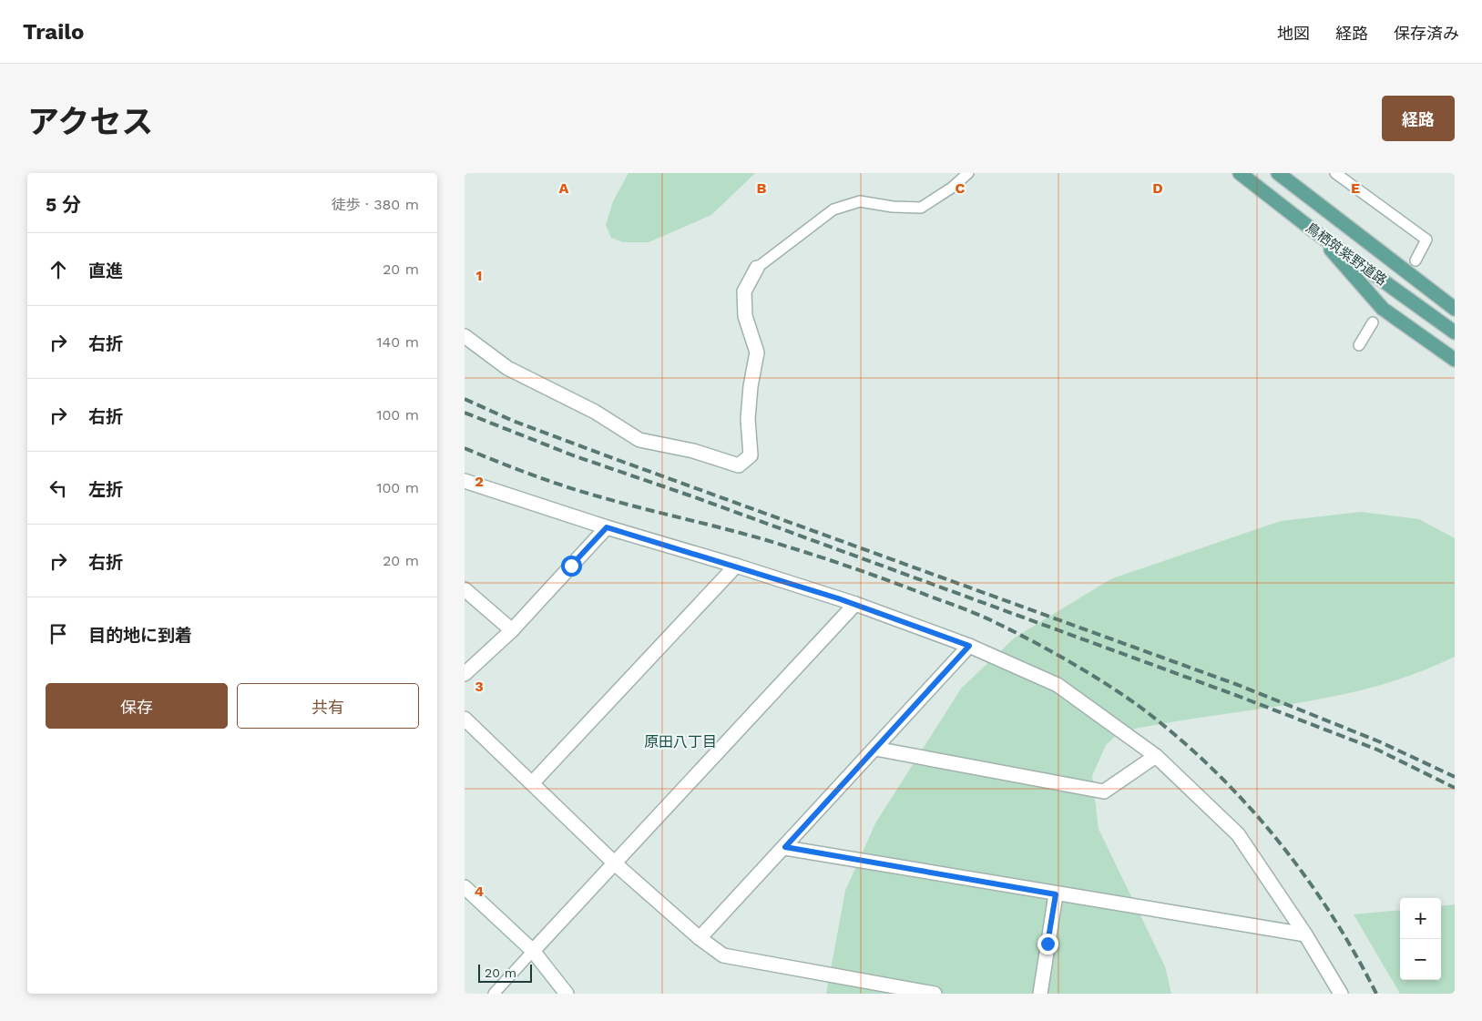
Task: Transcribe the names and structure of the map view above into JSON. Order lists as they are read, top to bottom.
{
  "streets": {
    "main road": ["鳥栖筑紫野道路"]
  },
  "districts": ["原田八丁目"],
  "scale_bar": "20 m",
  "page": {
    "header": "Trailo",
    "nav": ["地図", "経路", "保存済み"],
    "title": "アクセス",
    "buttons": [
      "経路",
      ["保存", "共有"]
    ],
    "heading": ["5 分", "徒歩 · 380 m"],
    "list": [
      ["直進", "20 m"],
      ["右折", "140 m"],
      ["右折", "100 m"],
      ["左折", "100 m"],
      ["右折", "20 m"],
      "目的地に到着"
    ],
    "map_buttons": ["+", "−"],
    "scale": "20 m"
  },
  "grid": {
    "columns": [
      "A",
      "B",
      "C",
      "D",
      "E"
    ],
    "rows": [
      "1",
      "2",
      "3",
      "4"
    ]
  }
}
